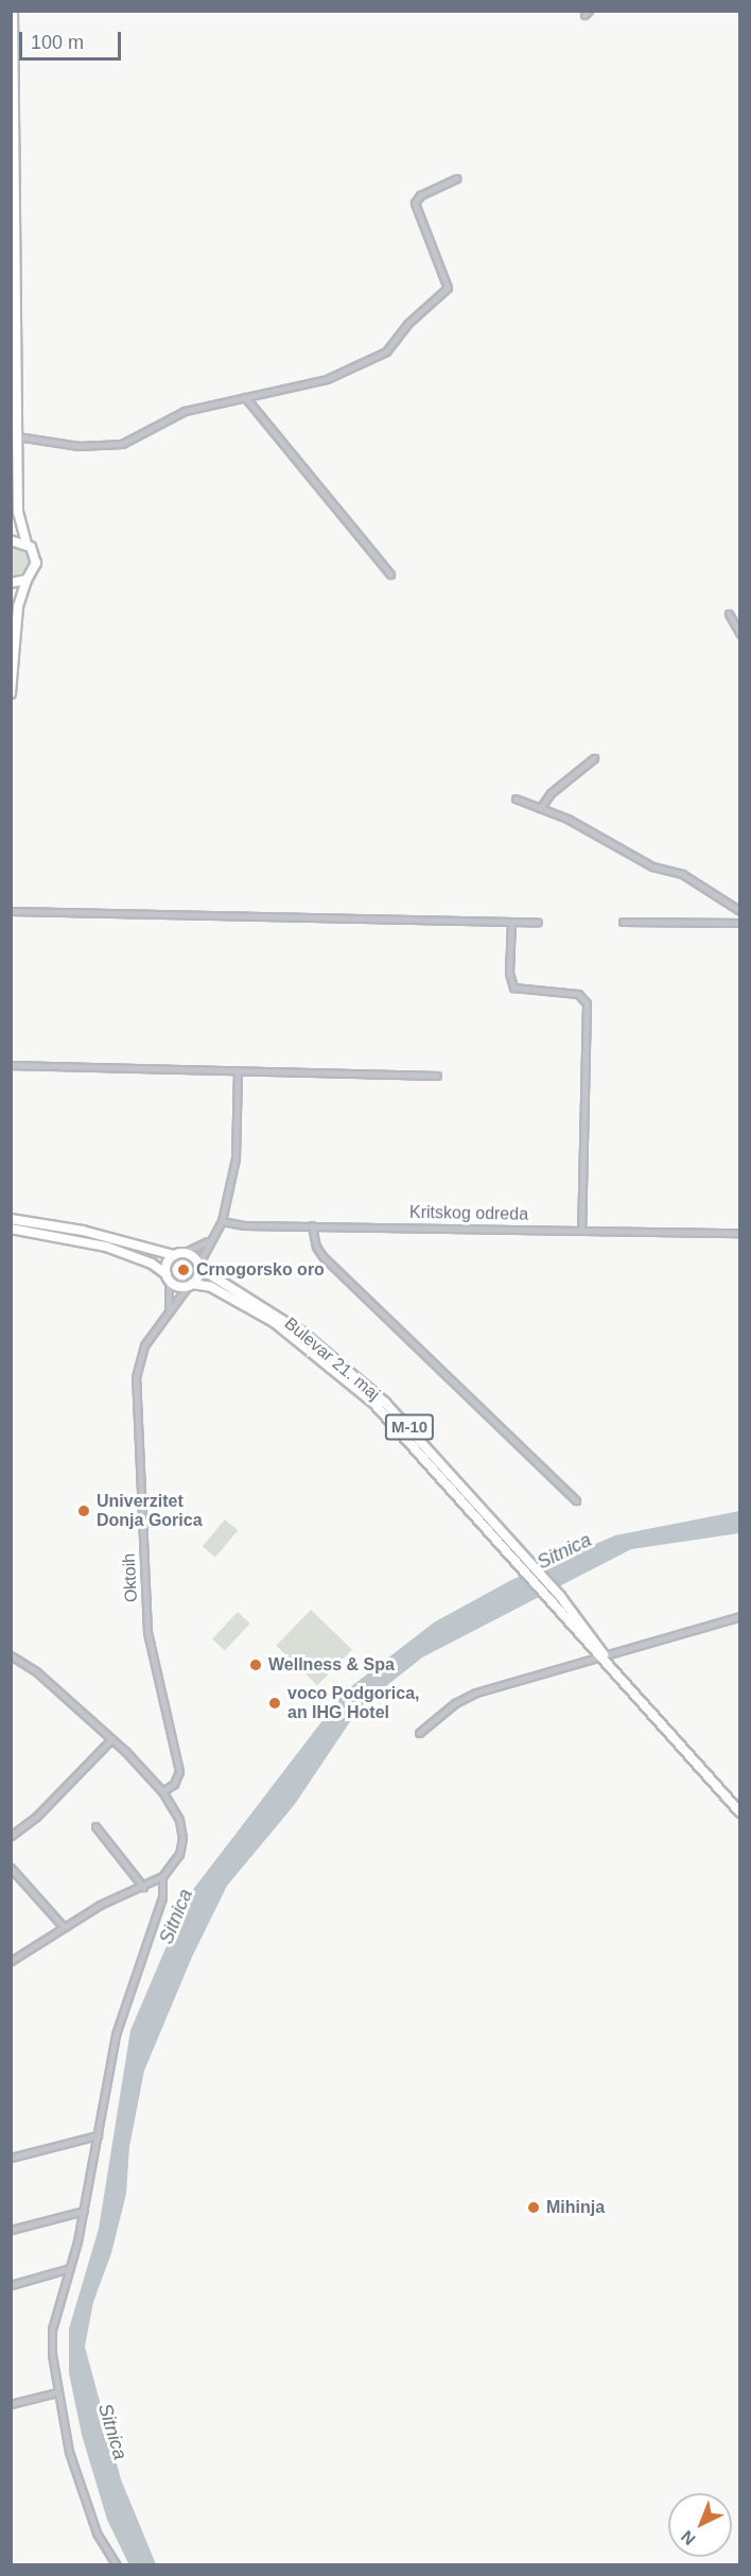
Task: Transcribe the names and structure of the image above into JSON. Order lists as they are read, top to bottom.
{
  "streets": {
    "main road": ["Bulevar 21. maj", "M-10"],
    "street": ["Kritskog odreda", "Oktoih"]
  },
  "crossings": [
    ["Bulevar 21. maj", "M-10"],
    ["Bulevar 21. maj", "Oktoih"],
    ["M-10", "Oktoih"]
  ],
  "water": ["Sitnica"],
  "places": [
    "Crnogorsko oro",
    "Univerzitet Donja Gorica",
    "Wellness & Spa",
    "voco Podgorica, an IHG Hotel",
    "Mihinja"
  ],
  "scale_bar": "100 m",
  "north": "bottom left"
}
